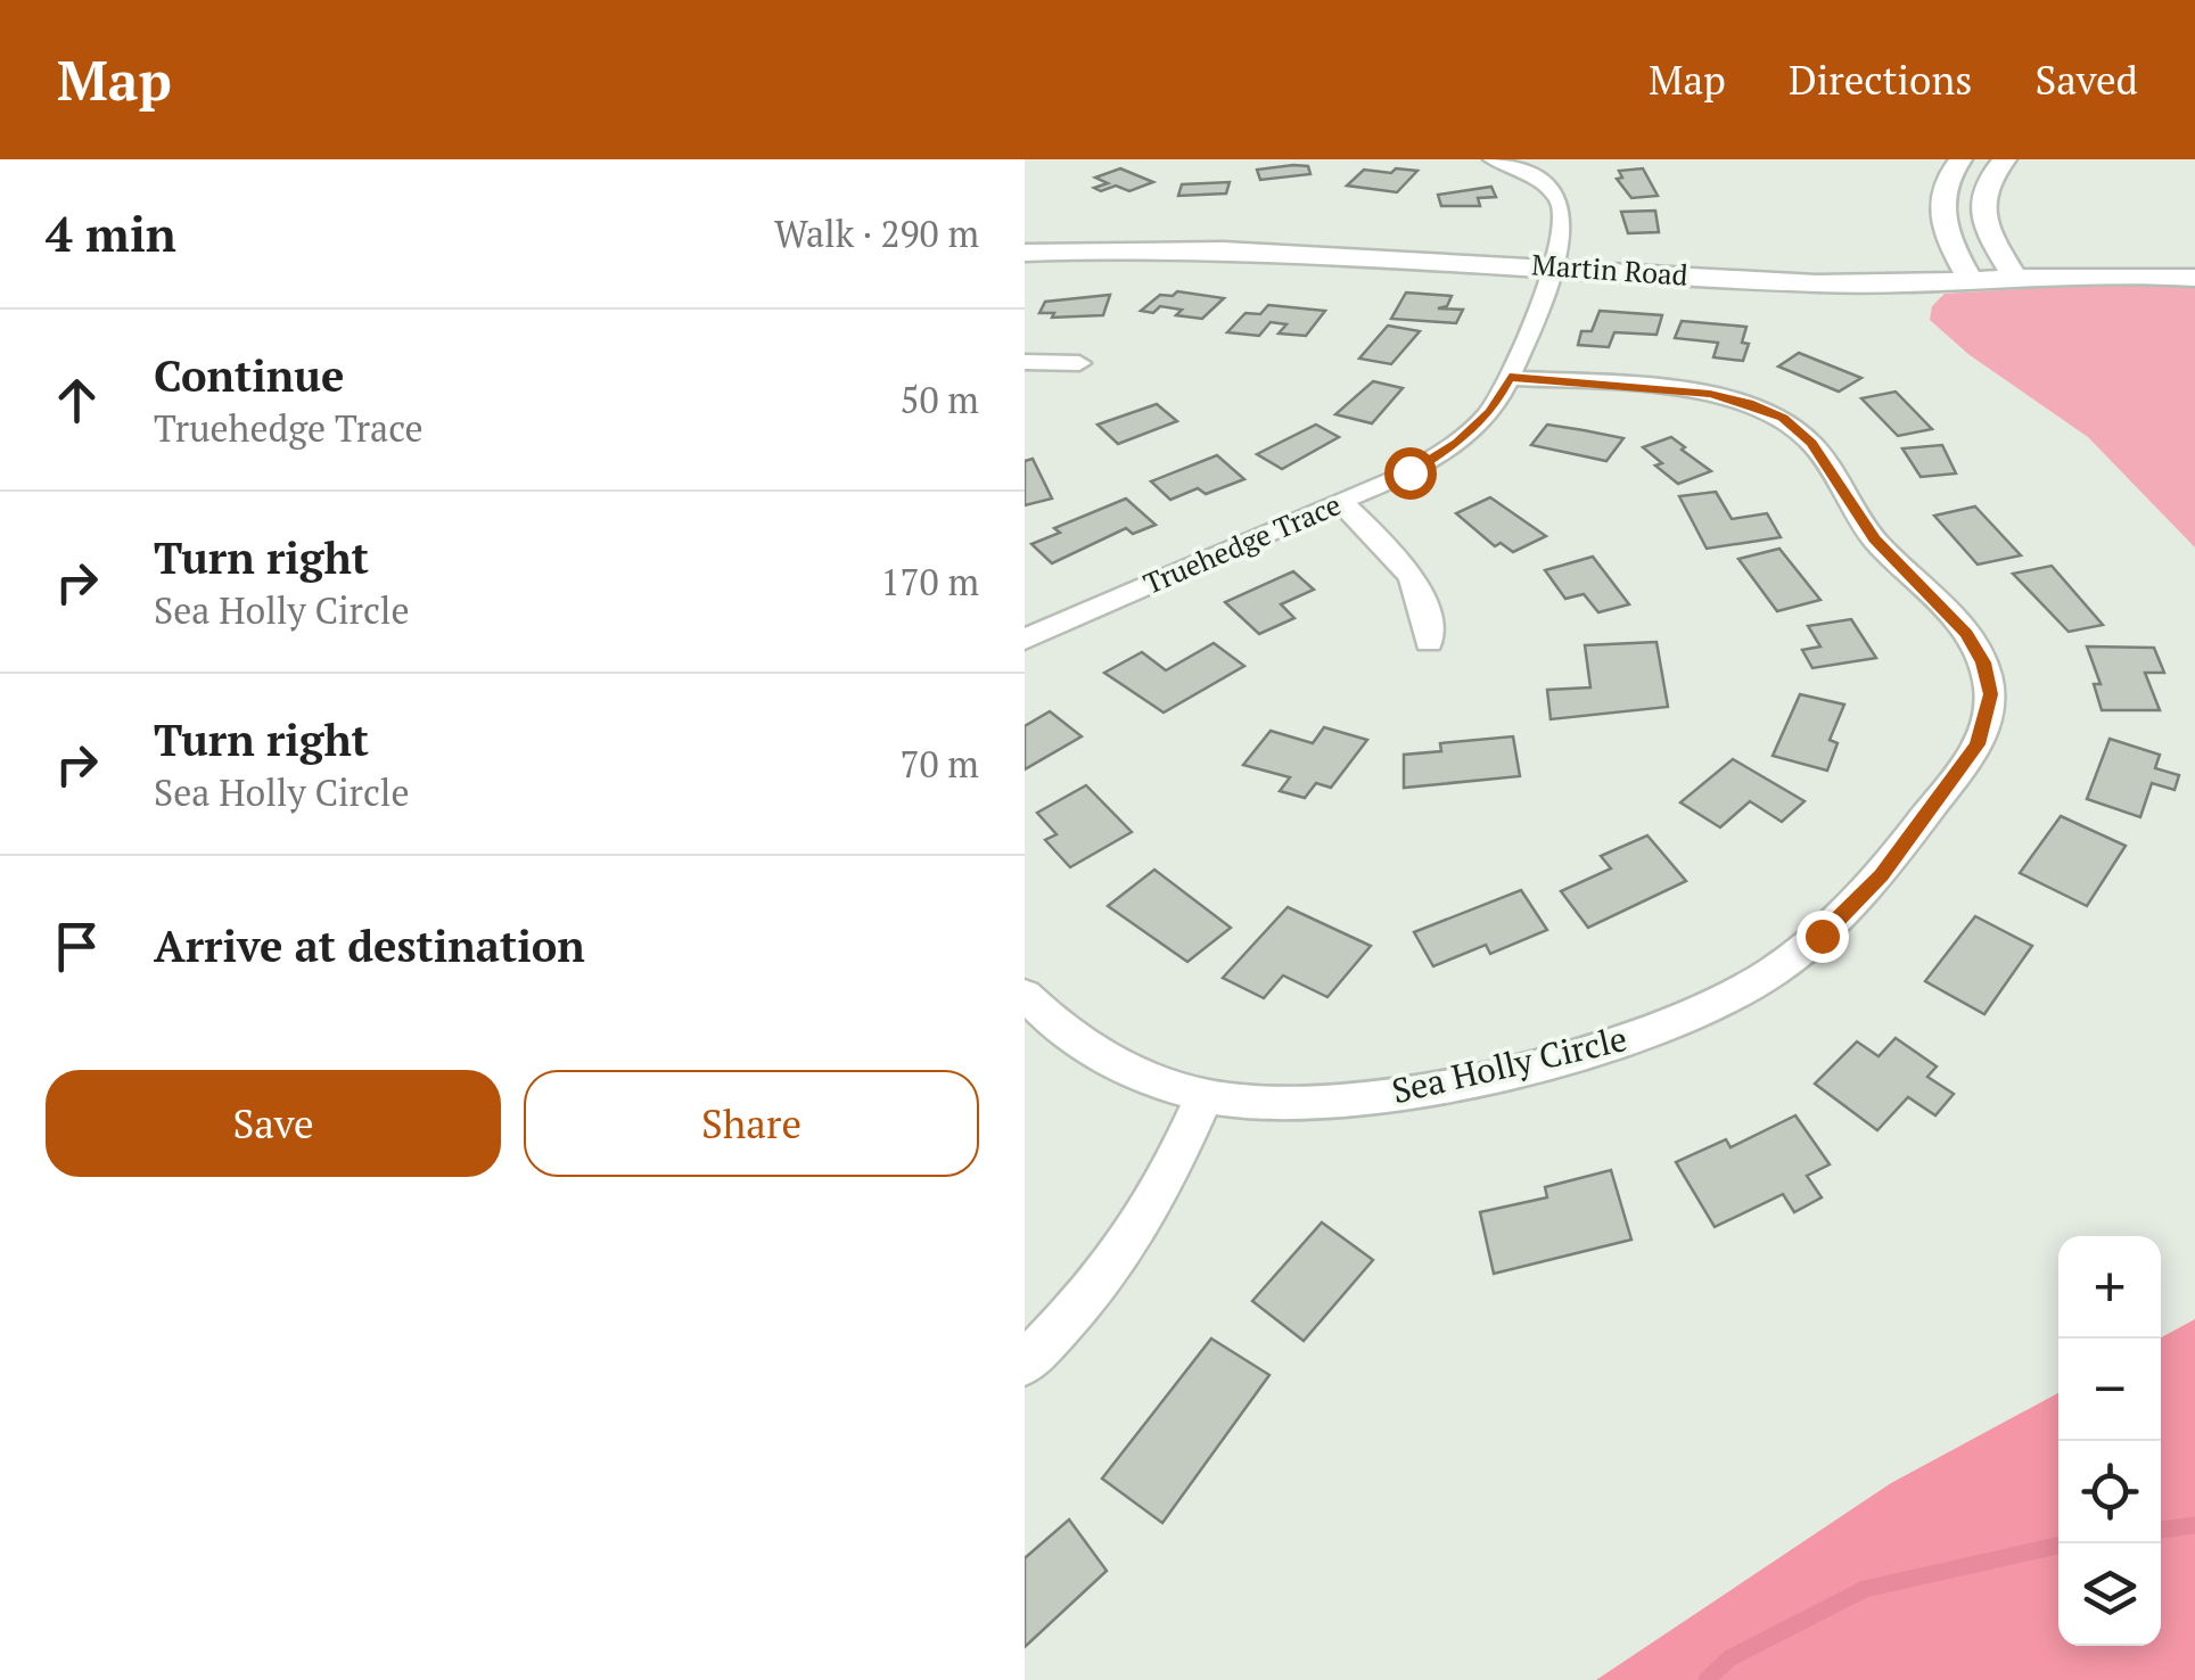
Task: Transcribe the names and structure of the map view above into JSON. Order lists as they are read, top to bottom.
{
  "streets": {
    "street": ["Martin Road", "Truehedge Trace", "Sea Holly Circle"]
  },
  "crossings": [
    ["Martin Road", "Truehedge Trace"],
    ["Truehedge Trace", "Sea Holly Circle"]
  ],
  "page": {
    "header": "Map",
    "nav": ["Map", "Directions", "Saved"],
    "heading": ["4 min", "Walk · 290 m"],
    "list": [
      ["Continue", "Truehedge Trace", "50 m"],
      ["Turn right", "Sea Holly Circle", "170 m"],
      ["Turn right", "Sea Holly Circle", "70 m"],
      "Arrive at destination"
    ],
    "buttons": ["Save", "Share"],
    "map_buttons": ["+", "−"]
  }
}
